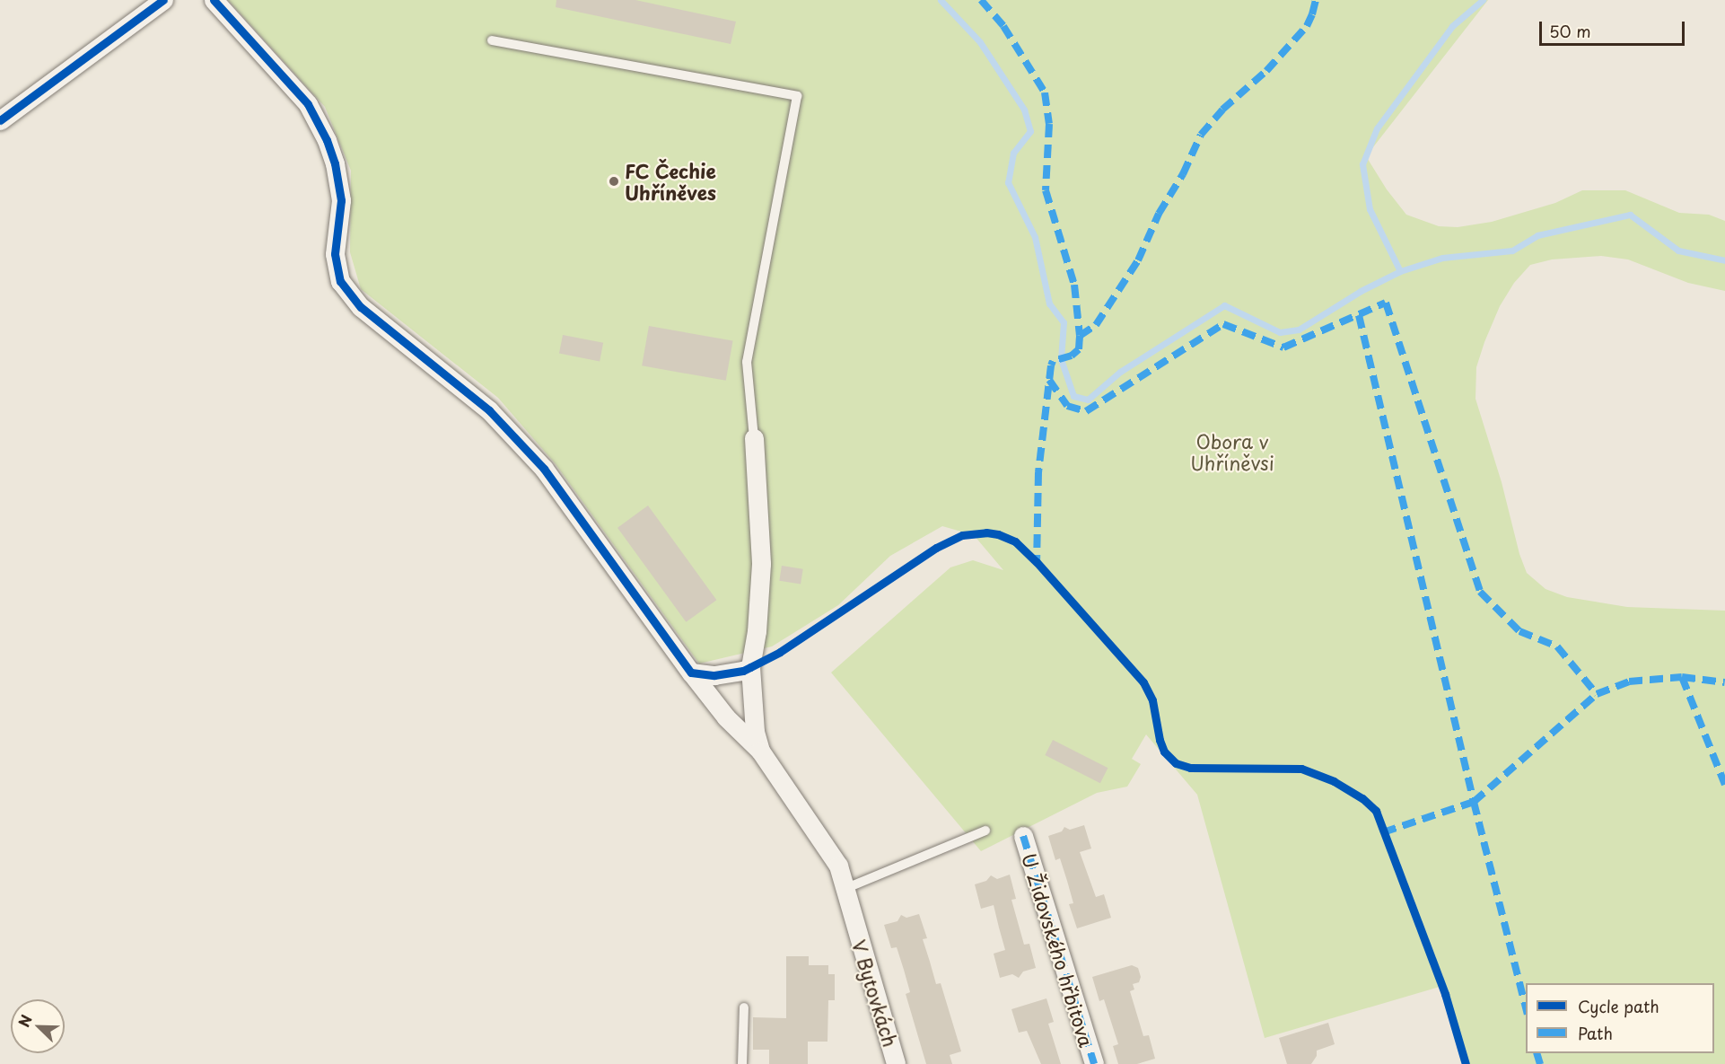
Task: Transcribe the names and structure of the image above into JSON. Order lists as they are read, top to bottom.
{
  "streets": {
    "street": ["U Židovského hřbitova", "V Bytovkách"]
  },
  "parks": ["Obora v Uhříněvsi"],
  "places": ["FC Čechie Uhříněves"],
  "legend": ["Cycle path", "Path"],
  "scale_bar": "50 m",
  "north": "top left"
}
